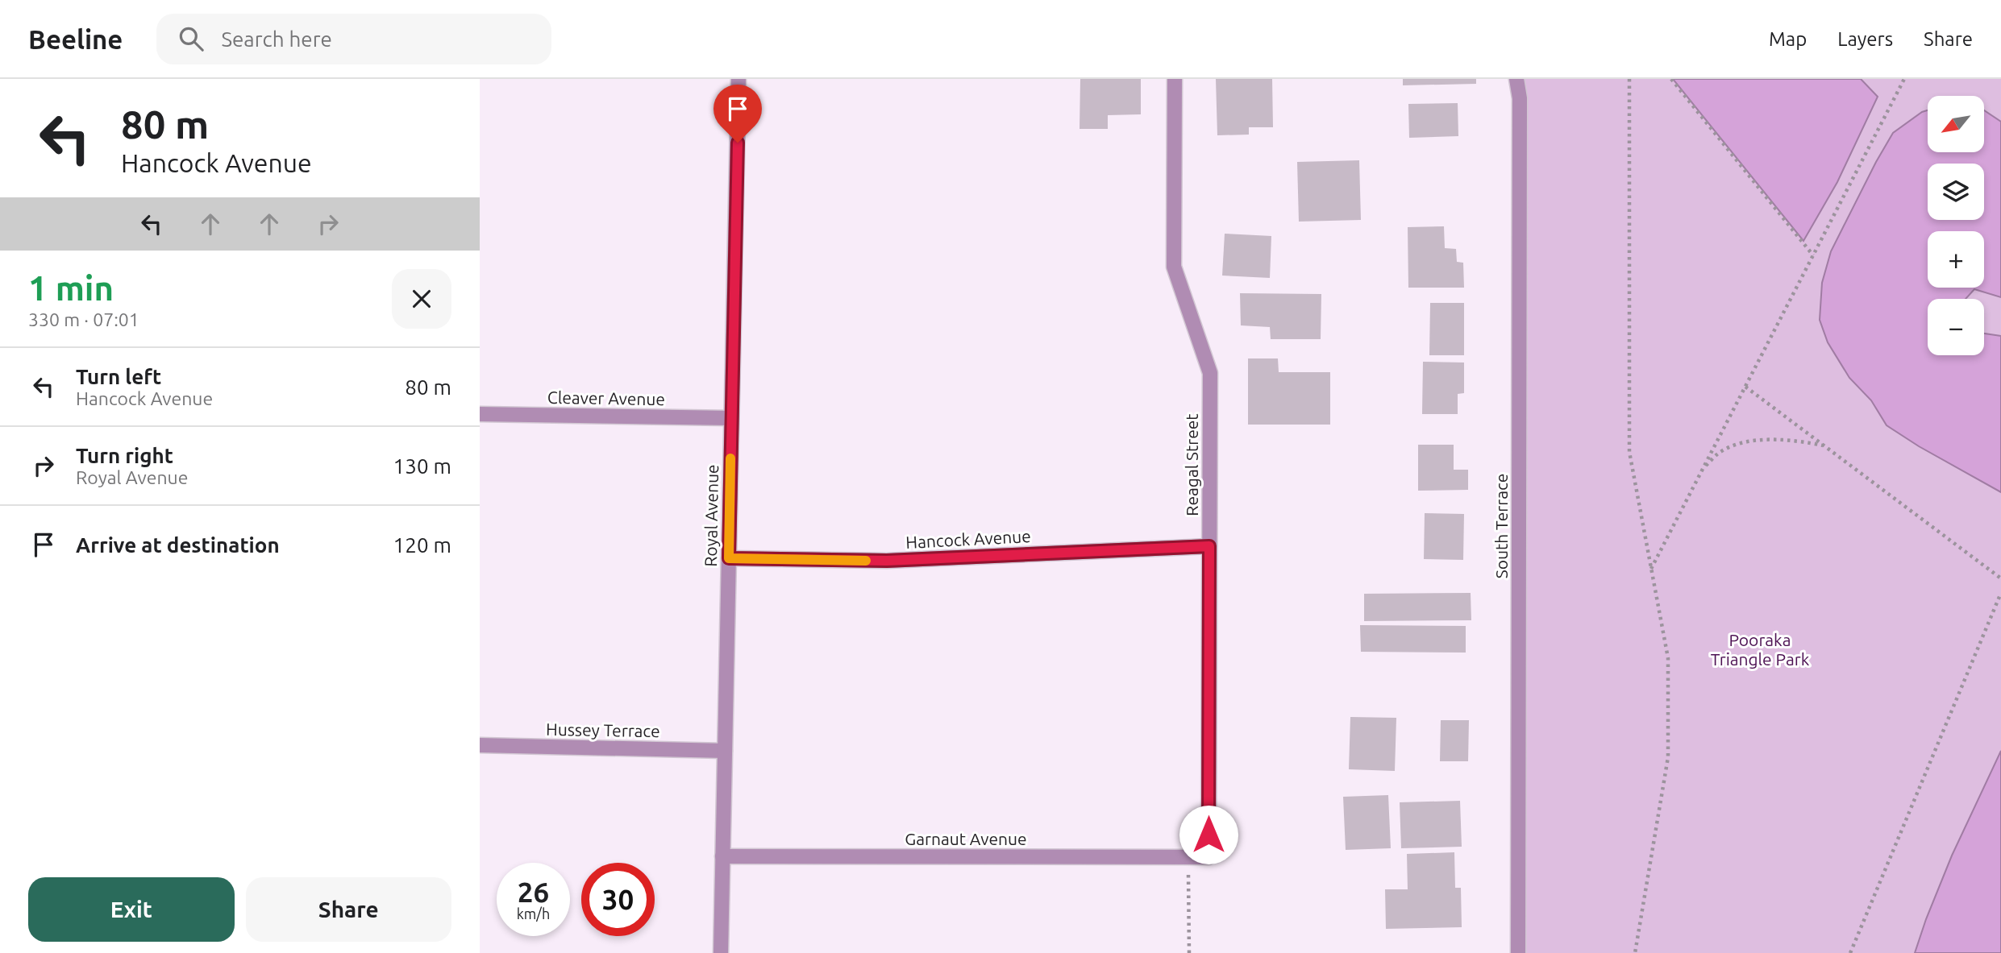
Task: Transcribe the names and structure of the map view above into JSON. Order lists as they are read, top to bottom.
{
  "streets": {
    "street": [
      "Cleaver Avenue",
      "Reagal Street",
      "Royal Avenue",
      "South Terrace",
      "Hancock Avenue",
      "Hussey Terrace",
      "Garnaut Avenue"
    ]
  },
  "crossings": [
    ["Cleaver Avenue", "Royal Avenue"],
    ["Reagal Street", "Hancock Avenue"],
    ["Reagal Street", "Garnaut Avenue"],
    ["Royal Avenue", "Hancock Avenue"],
    ["Royal Avenue", "Hussey Terrace"],
    ["Royal Avenue", "Garnaut Avenue"]
  ],
  "parks": ["Pooraka Triangle Park"],
  "north": "bottom left",
  "page": {
    "header": "Beeline",
    "search": "Search here",
    "nav": ["Map", "Layers", "Share"],
    "turn": ["80 m", "Hancock Avenue"],
    "map_buttons": ["+", "−"],
    "heading": ["1 min", "330 m · 07:01"],
    "list": [
      {
        "name": "Turn left",
        "note": "Hancock Avenue",
        "value": "80 m"
      },
      {
        "name": "Turn right",
        "note": "Royal Avenue",
        "value": "130 m"
      },
      {
        "name": "Arrive at destination",
        "value": "120 m"
      }
    ],
    "speed": "26 km/h",
    "limit": "30",
    "buttons": ["Exit", "Share"]
  }
}
